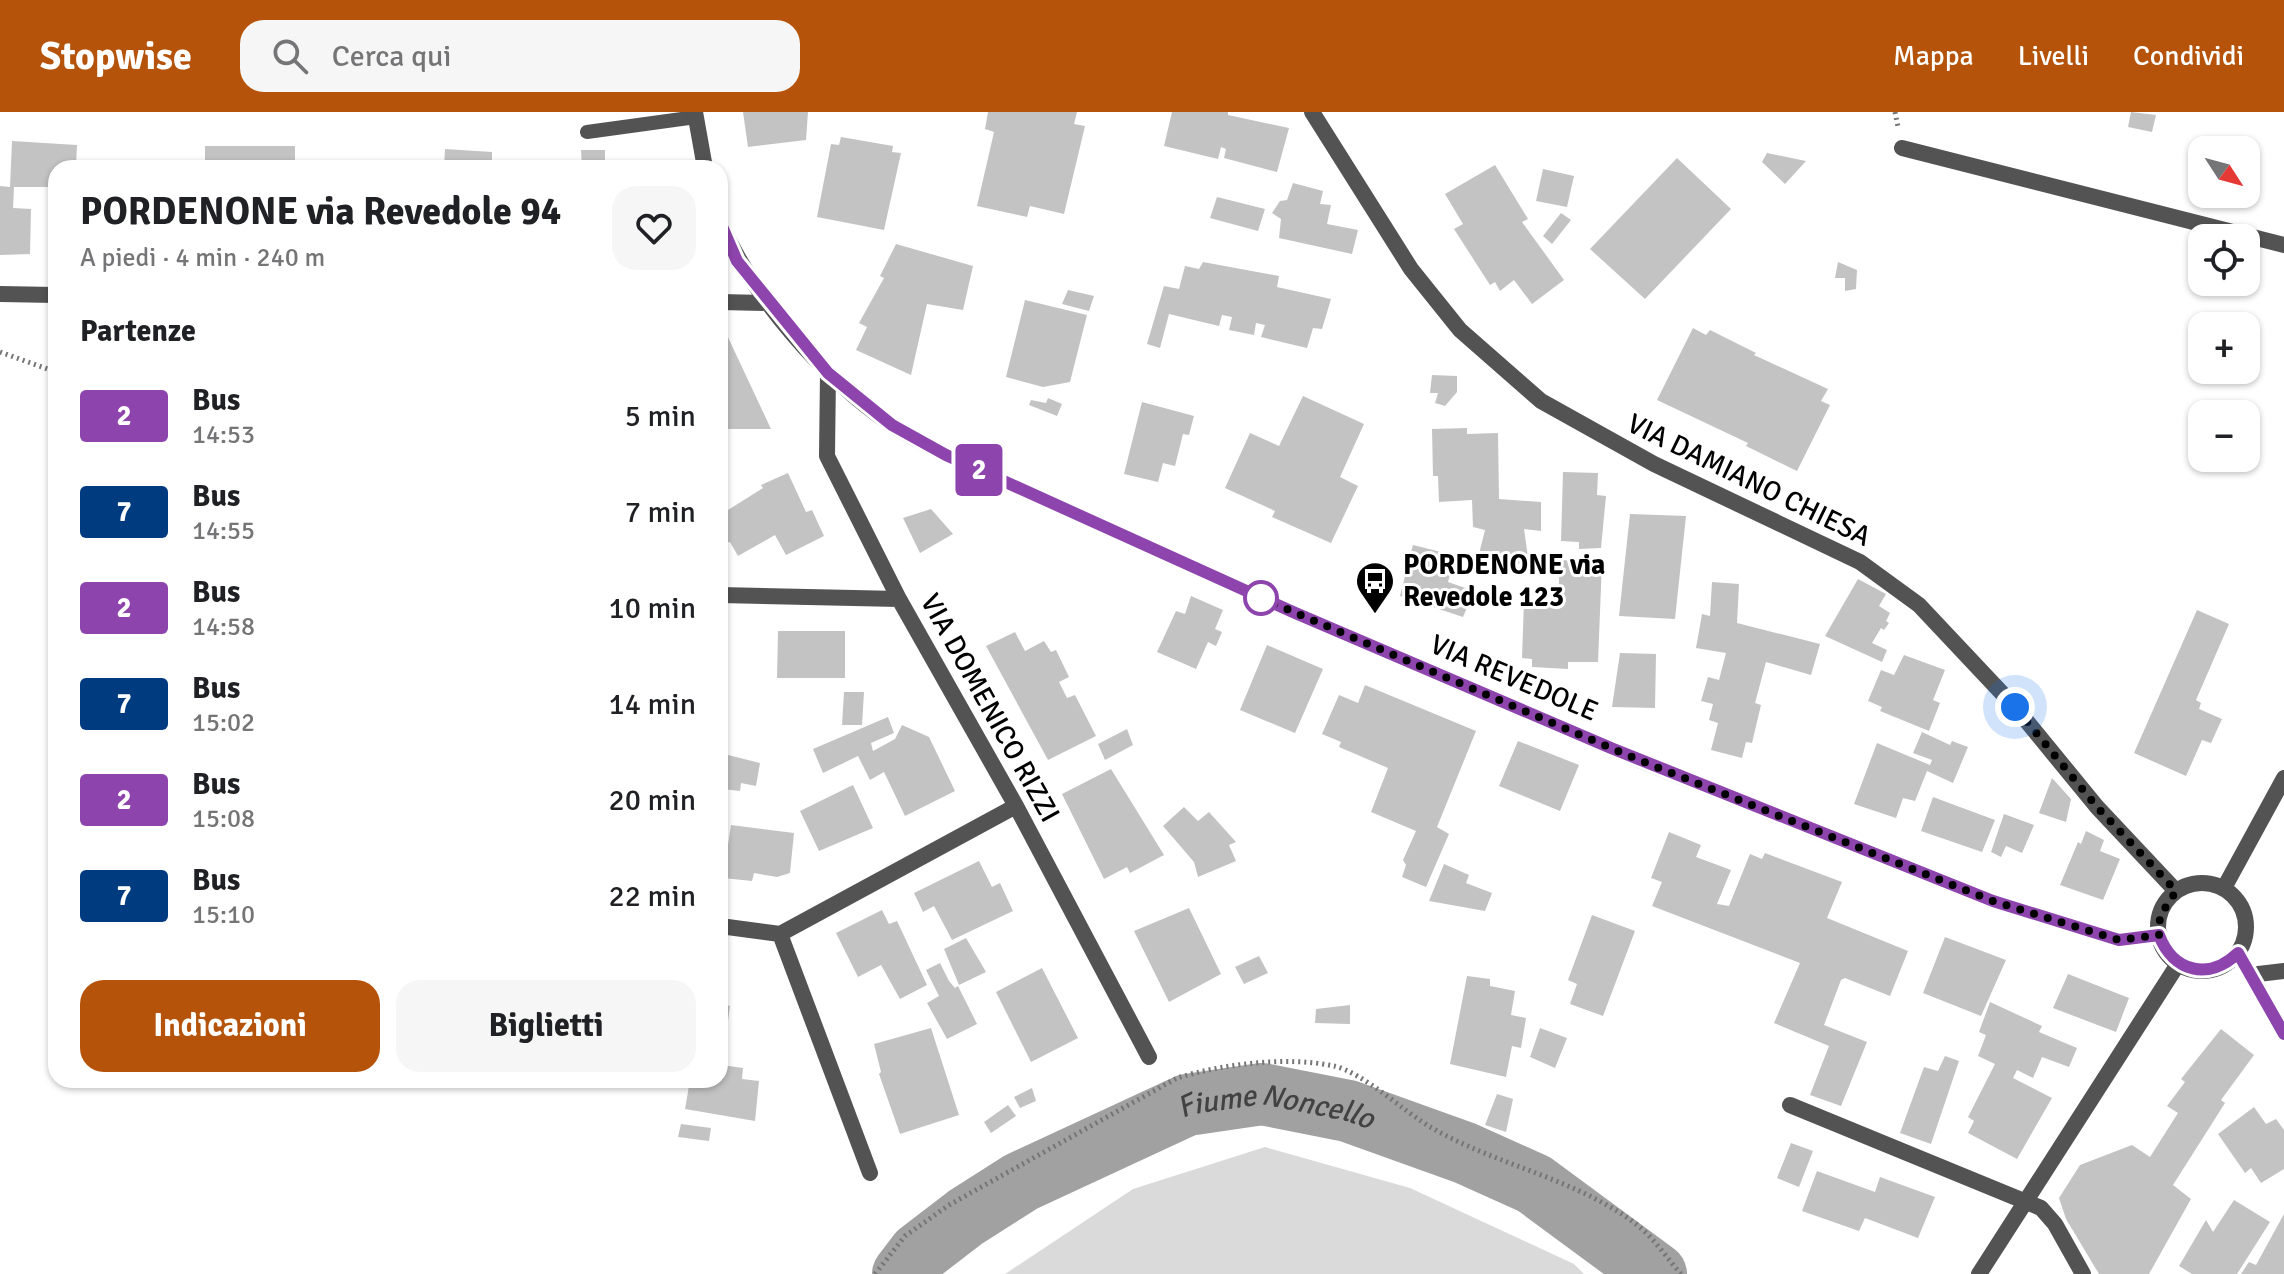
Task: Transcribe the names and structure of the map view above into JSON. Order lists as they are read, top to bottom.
{
  "streets": {
    "street": ["VIA DAMIANO CHIESA", "VIA REVEDOLE", "VIA DOMENICO RIZZI"]
  },
  "crossings": [
    ["VIA DAMIANO CHIESA", "VIA REVEDOLE"],
    ["VIA REVEDOLE", "VIA DOMENICO RIZZI"]
  ],
  "water": ["Fiume Noncello"],
  "places": {
    "bus stop": ["PORDENONE via Revedole 123"]
  },
  "lines": ["bus line 2"],
  "north": "bottom right",
  "page": {
    "header": "Stopwise",
    "search": "Cerca qui",
    "nav": ["Mappa", "Livelli", "Condividi"],
    "on_map": "2",
    "map_buttons": ["+", "−"],
    "heading": [
      ["PORDENONE via Revedole 94", "A piedi · 4 min · 240 m"],
      "Partenze"
    ],
    "list": [
      {
        "mark": "2",
        "name": "Bus",
        "note": "14:53",
        "value": "5 min"
      },
      {
        "mark": "7",
        "name": "Bus",
        "note": "14:55",
        "value": "7 min"
      },
      {
        "mark": "2",
        "name": "Bus",
        "note": "14:58",
        "value": "10 min"
      },
      {
        "mark": "7",
        "name": "Bus",
        "note": "15:02",
        "value": "14 min"
      },
      {
        "mark": "2",
        "name": "Bus",
        "note": "15:08",
        "value": "20 min"
      },
      {
        "mark": "7",
        "name": "Bus",
        "note": "15:10",
        "value": "22 min"
      }
    ],
    "buttons": ["Indicazioni", "Biglietti"]
  }
}
